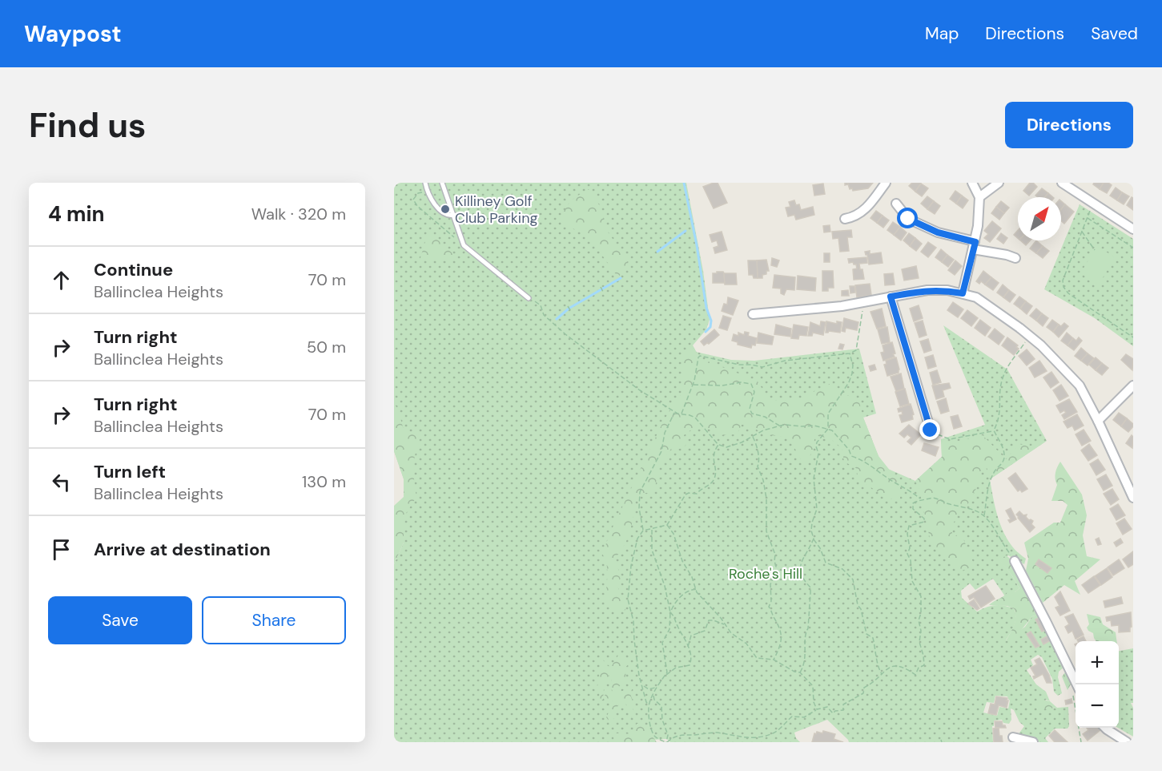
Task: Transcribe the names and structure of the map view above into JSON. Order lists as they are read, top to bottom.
{
  "parks": ["Roche's Hill"],
  "places": ["Killiney Golf Club Parking"],
  "north": "top right",
  "page": {
    "header": "Waypost",
    "nav": ["Map", "Directions", "Saved"],
    "buttons": [
      "Directions",
      ["Save", "Share"]
    ],
    "title": "Find us",
    "heading": ["4 min", "Walk · 320 m"],
    "list": [
      ["Continue", "Ballinclea Heights", "70 m"],
      ["Turn right", "Ballinclea Heights", "50 m"],
      ["Turn right", "Ballinclea Heights", "70 m"],
      ["Turn left", "Ballinclea Heights", "130 m"],
      "Arrive at destination"
    ],
    "map_buttons": ["+", "−"]
  }
}
